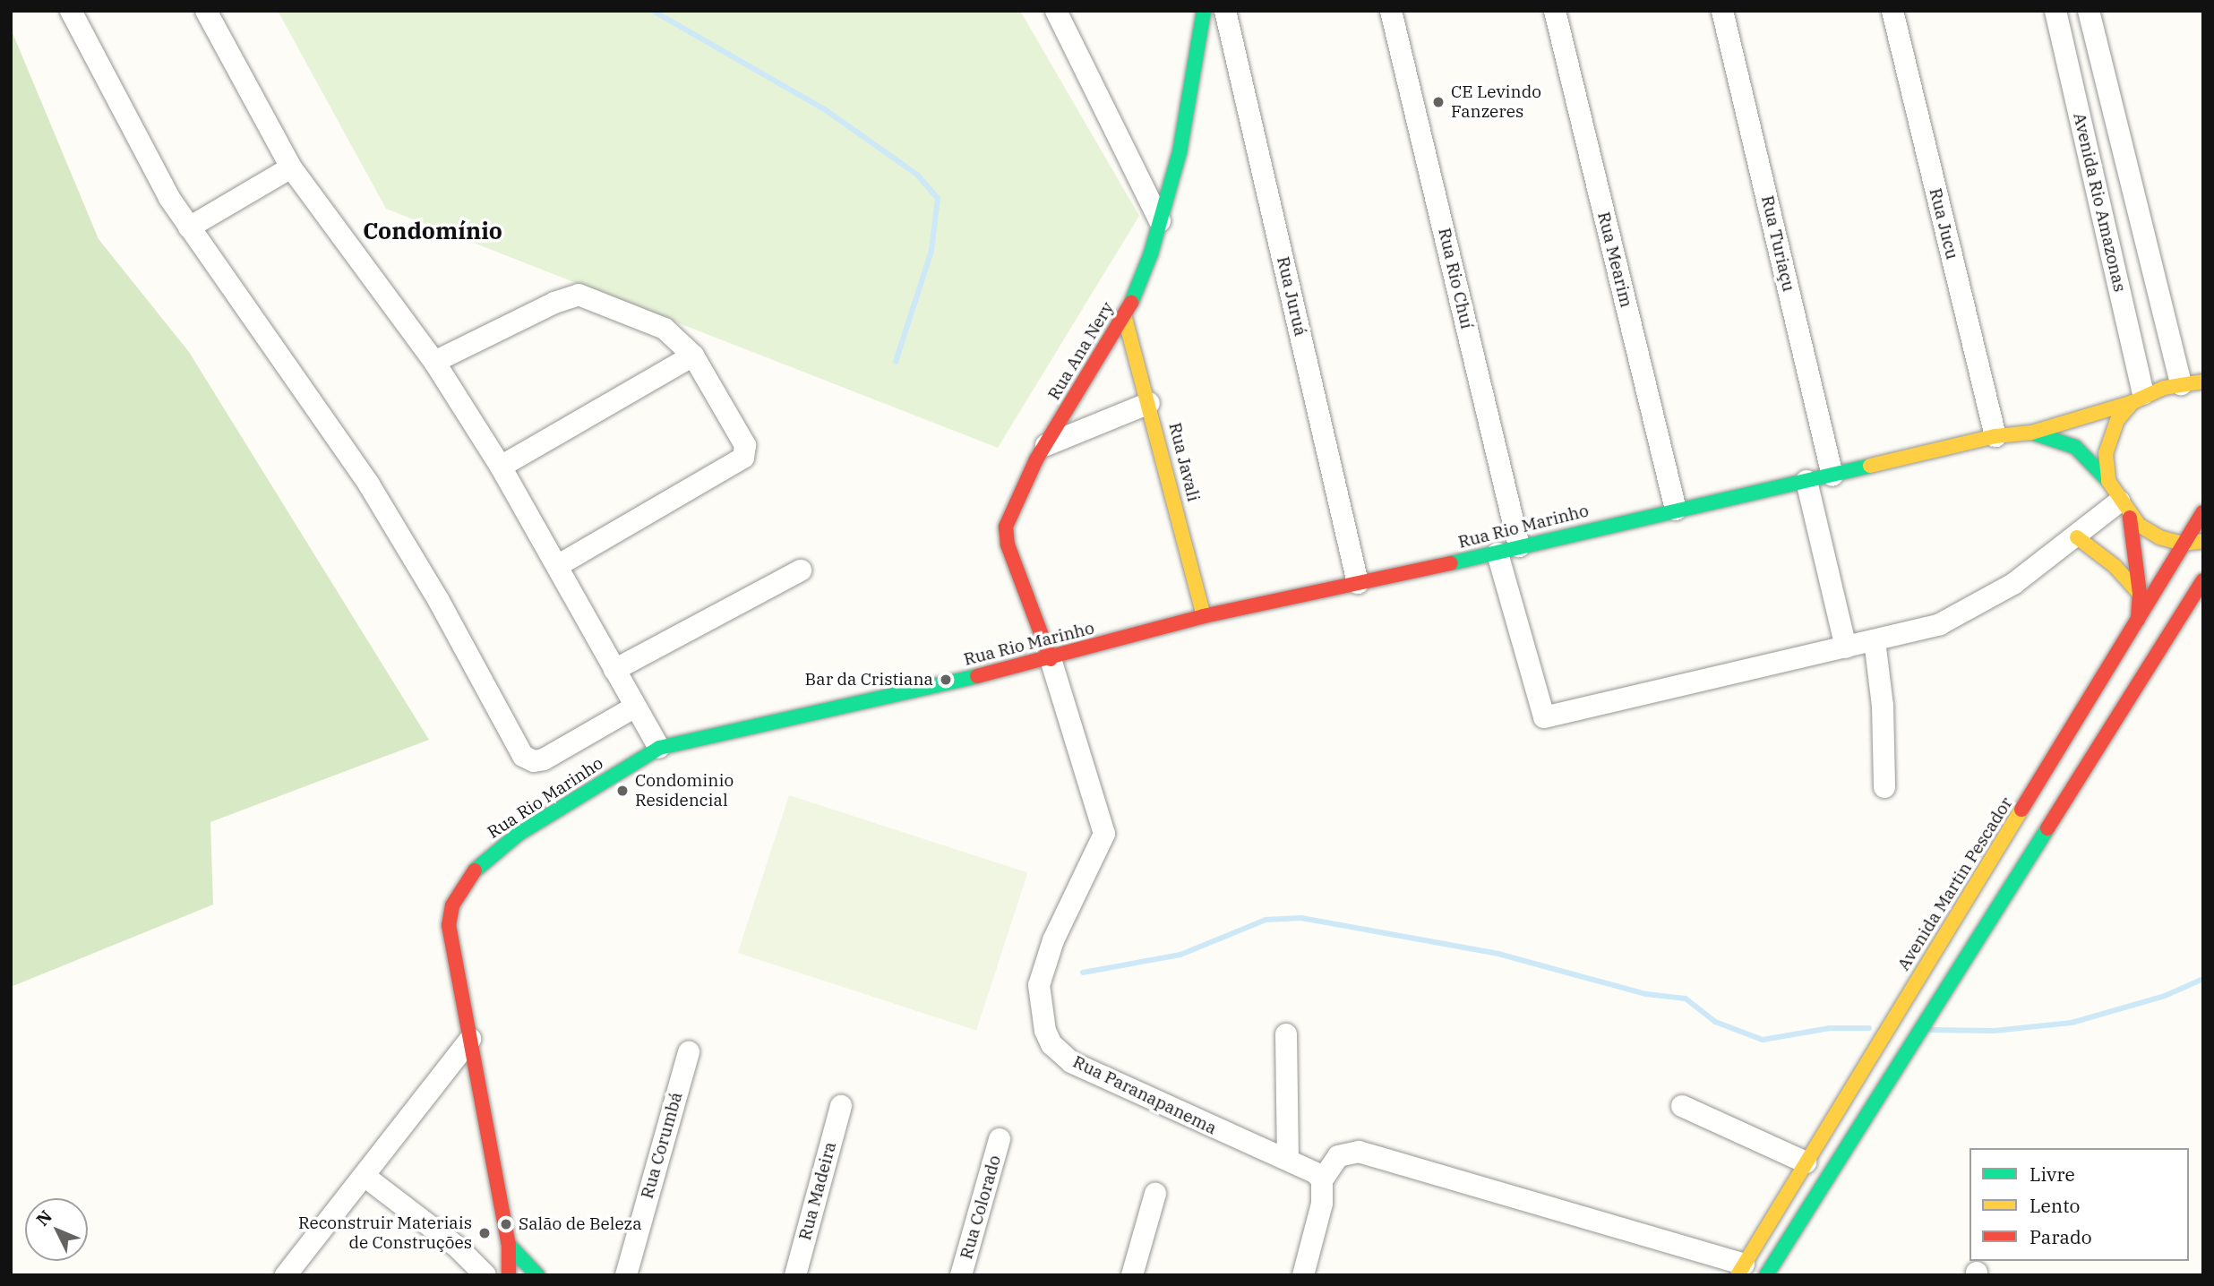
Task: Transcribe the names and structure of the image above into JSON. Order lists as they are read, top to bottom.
{
  "streets": {
    "street": [
      "Avenida Rio Amazonas",
      "Rua Jucu",
      "Rua Turiaçu",
      "Rua Mearim",
      "Rua Rio Chuí",
      "Rua Juruá",
      "Rua Ana Nery",
      "Rua Javali",
      "Rua Rio Marinho",
      "Avenida Martin Pescador",
      "Rua Paranapanema",
      "Rua Corumbá",
      "Rua Madeira",
      "Rua Colorado"
    ]
  },
  "crossings": [
    ["Avenida Rio Amazonas", "Rua Rio Marinho"],
    ["Rua Jucu", "Rua Rio Marinho"],
    ["Rua Turiaçu", "Rua Rio Marinho"],
    ["Rua Mearim", "Rua Rio Marinho"],
    ["Rua Rio Chuí", "Rua Rio Marinho"],
    ["Rua Juruá", "Rua Rio Marinho"],
    ["Rua Ana Nery", "Rua Javali"],
    ["Rua Ana Nery", "Rua Rio Marinho"],
    ["Rua Ana Nery", "Rua Paranapanema"],
    ["Rua Javali", "Rua Rio Marinho"],
    ["Rua Rio Marinho", "Rua Paranapanema"]
  ],
  "districts": ["Condomínio"],
  "places": [
    "CE Levindo Fanzeres",
    "Bar da Cristiana",
    "Condominio Residencial",
    "Salão de Beleza",
    "Reconstruir Materiais de Construções"
  ],
  "legend": ["Livre", "Lento", "Parado"],
  "north": "top left"
}
